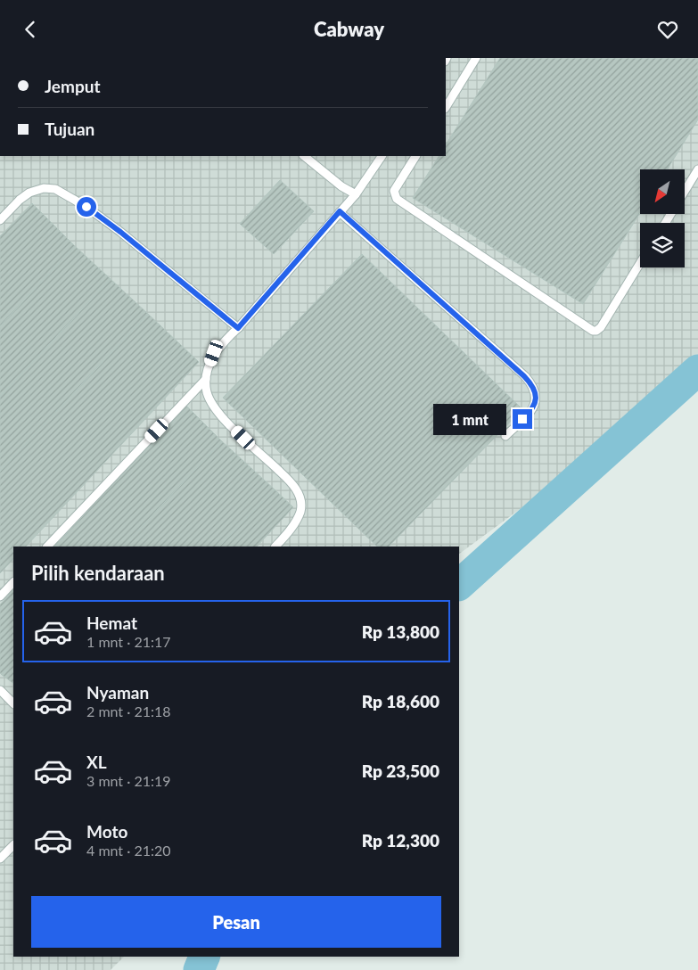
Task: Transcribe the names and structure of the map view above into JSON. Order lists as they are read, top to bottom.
{
  "north": "bottom left",
  "page": {
    "header": "Cabway",
    "banner": ["Jemput", "Tujuan"],
    "bubble": "1 mnt",
    "heading": "Pilih kendaraan",
    "list": [
      {
        "name": "Hemat",
        "note": "1 mnt · 21:17",
        "value": "Rp 13,800"
      },
      {
        "name": "Nyaman",
        "note": "2 mnt · 21:18",
        "value": "Rp 18,600"
      },
      {
        "name": "XL",
        "note": "3 mnt · 21:19",
        "value": "Rp 23,500"
      },
      {
        "name": "Moto",
        "note": "4 mnt · 21:20",
        "value": "Rp 12,300"
      }
    ],
    "buttons": "Pesan"
  }
}
